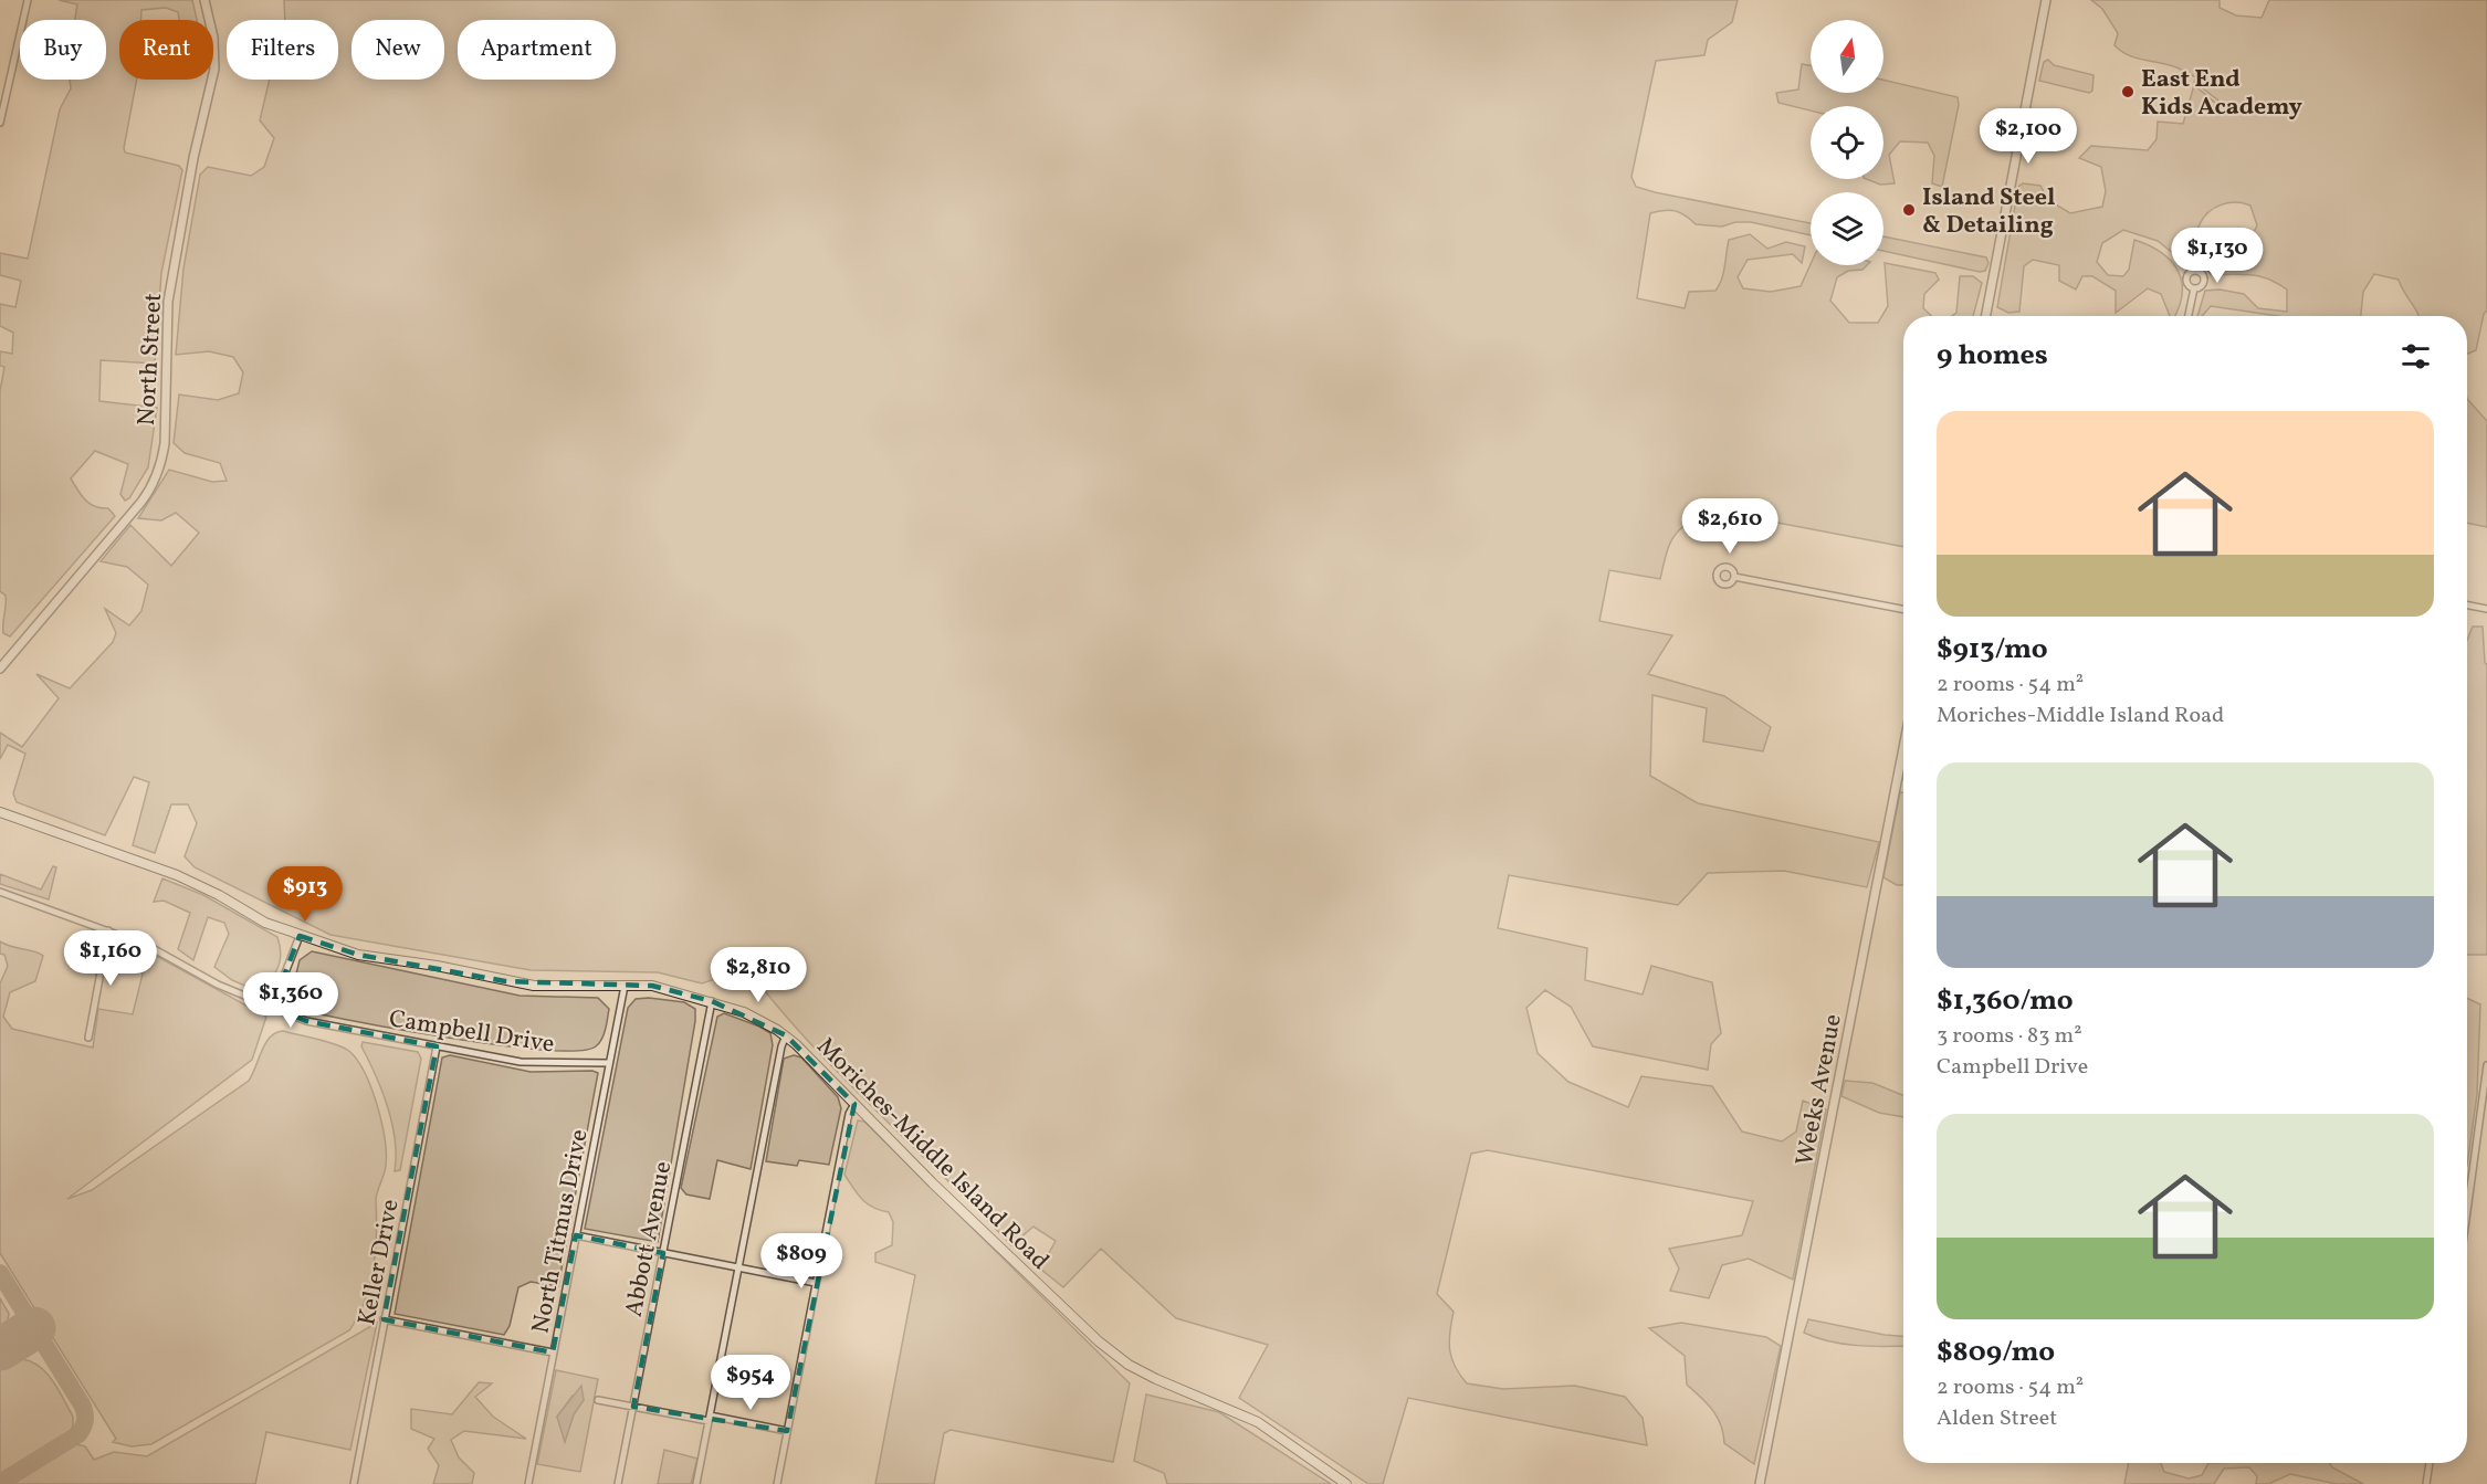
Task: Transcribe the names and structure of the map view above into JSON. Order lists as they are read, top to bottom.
{
  "streets": {
    "main road": ["Moriches-Middle Island Road"],
    "street": [
      "North Street",
      "Campbell Drive",
      "Weeks Avenue",
      "North Titmus Drive",
      "Abbott Avenue",
      "Keller Drive"
    ]
  },
  "crossings": [
    ["Campbell Drive", "North Titmus Drive"],
    ["Campbell Drive", "Keller Drive"],
    ["Moriches-Middle Island Road", "North Titmus Drive"],
    ["Moriches-Middle Island Road", "Abbott Avenue"]
  ],
  "places": ["East End Kids Academy", "Island Steel & Detailing"],
  "north": "top",
  "page": {
    "chip": [
      "Buy",
      "Rent",
      "Filters",
      "New",
      "Apartment"
    ],
    "price": [
      "$2,100",
      "$1,130",
      "$2,610",
      "$913",
      "$1,160",
      "$2,810",
      "$1,360",
      "$809",
      "$954"
    ],
    "heading": "9 homes",
    "list": [
      {
        "name": "$913/mo",
        "note": "2 rooms · 54 m² · Moriches-Middle Island Road"
      },
      {
        "name": "$1,360/mo",
        "note": "3 rooms · 83 m² · Campbell Drive"
      },
      {
        "name": "$809/mo",
        "note": "2 rooms · 54 m² · Alden Street"
      }
    ]
  }
}
